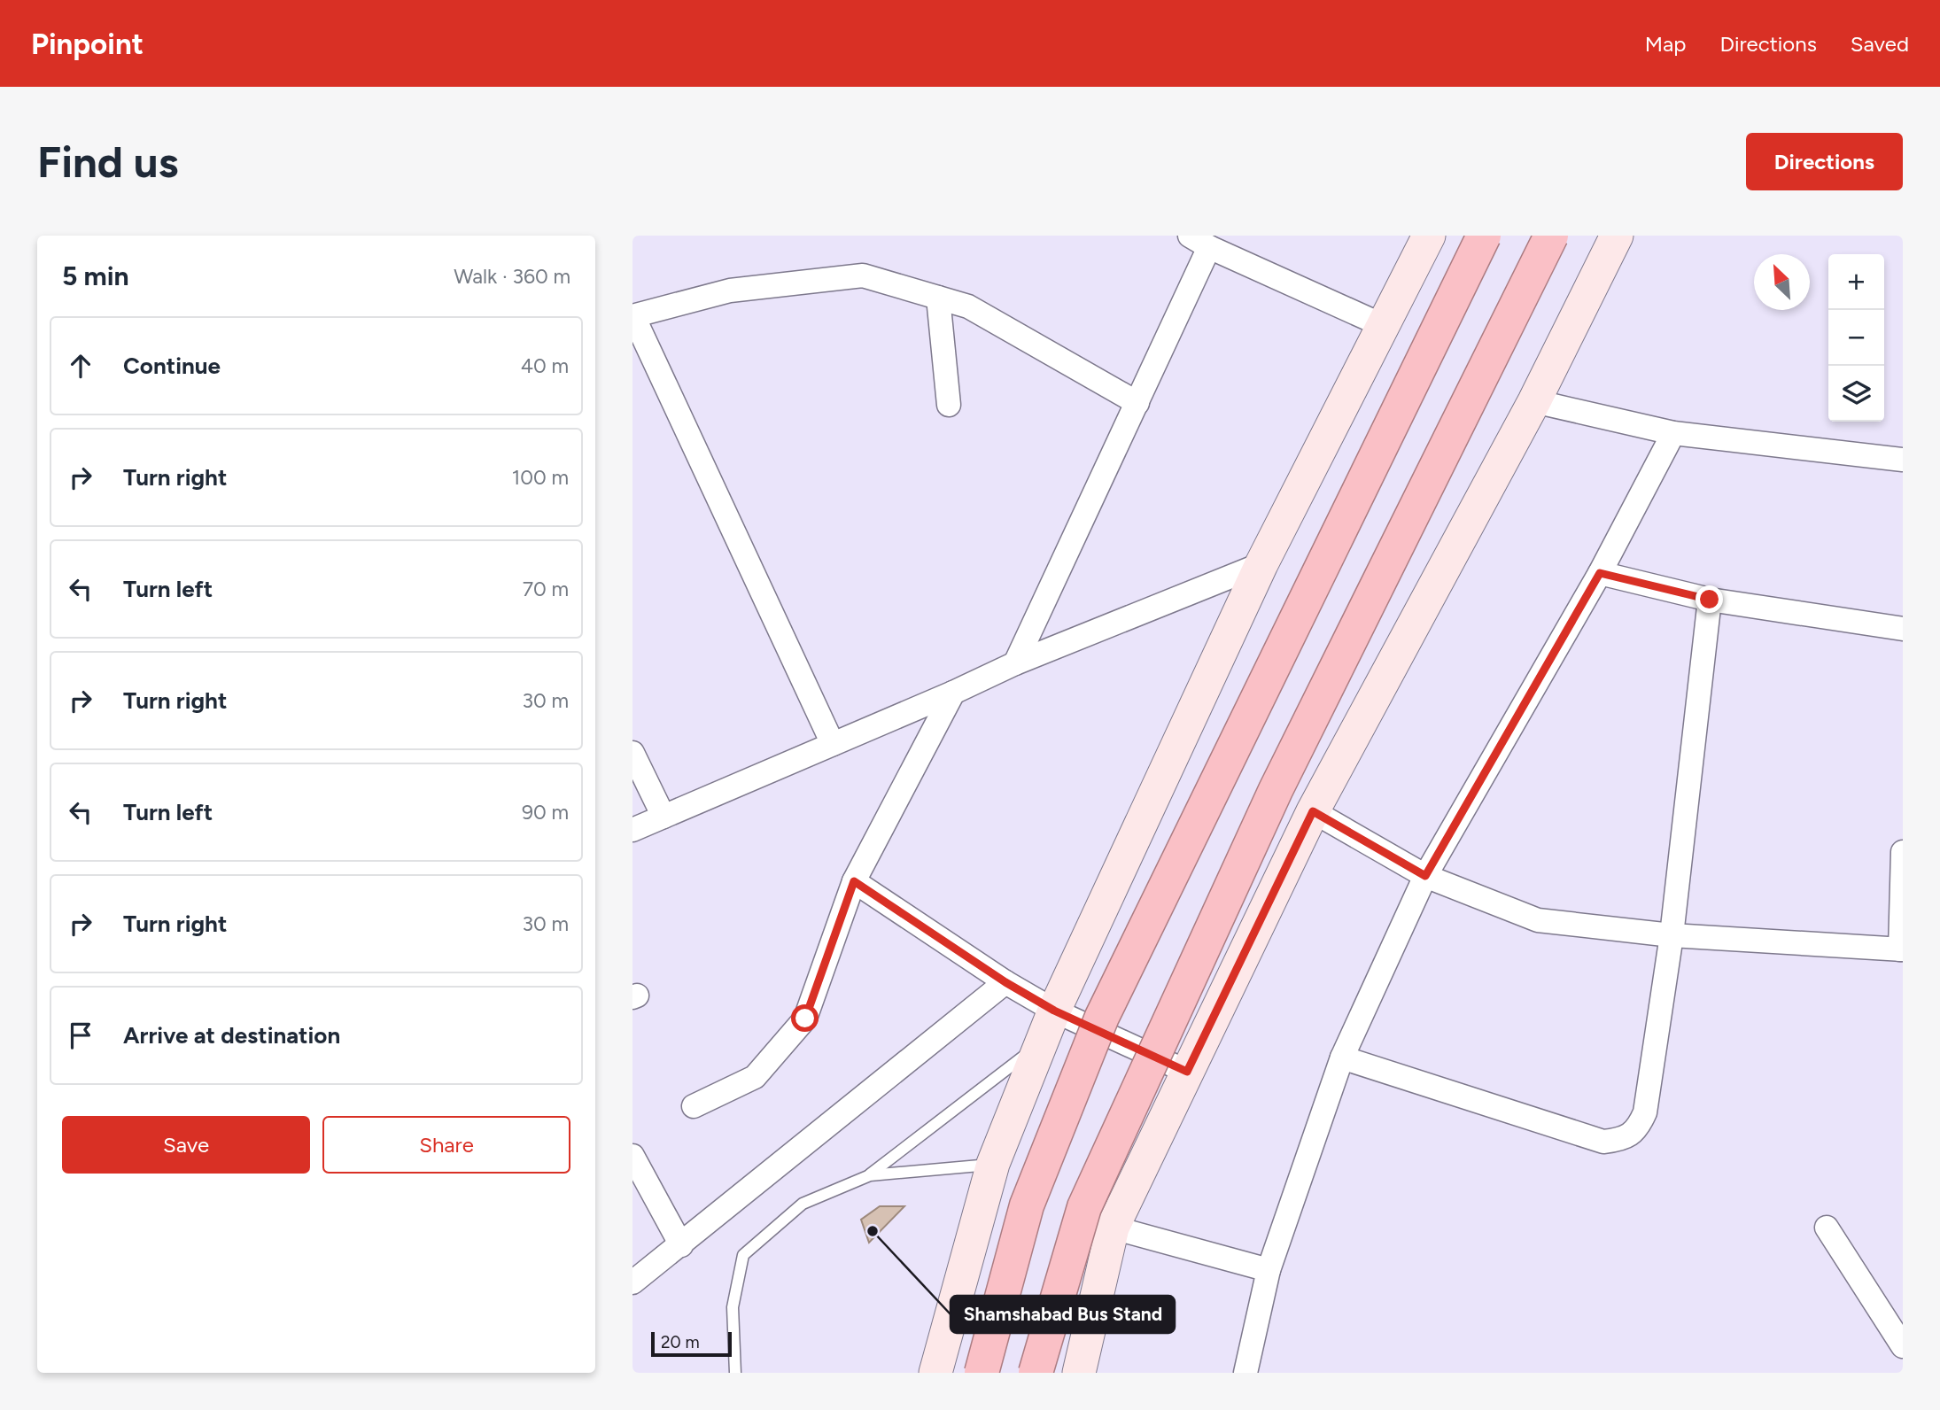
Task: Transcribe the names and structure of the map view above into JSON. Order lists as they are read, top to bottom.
{
  "places": ["Shamshabad Bus Stand"],
  "scale_bar": "20 m",
  "north": "top left",
  "page": {
    "header": "Pinpoint",
    "nav": ["Map", "Directions", "Saved"],
    "buttons": [
      "Directions",
      ["Save", "Share"]
    ],
    "title": "Find us",
    "heading": ["5 min", "Walk · 360 m"],
    "map_buttons": ["+", "−"],
    "list": [
      ["Continue", "40 m"],
      ["Turn right", "100 m"],
      ["Turn left", "70 m"],
      ["Turn right", "30 m"],
      ["Turn left", "90 m"],
      ["Turn right", "30 m"],
      "Arrive at destination"
    ],
    "scale": "20 m"
  }
}
